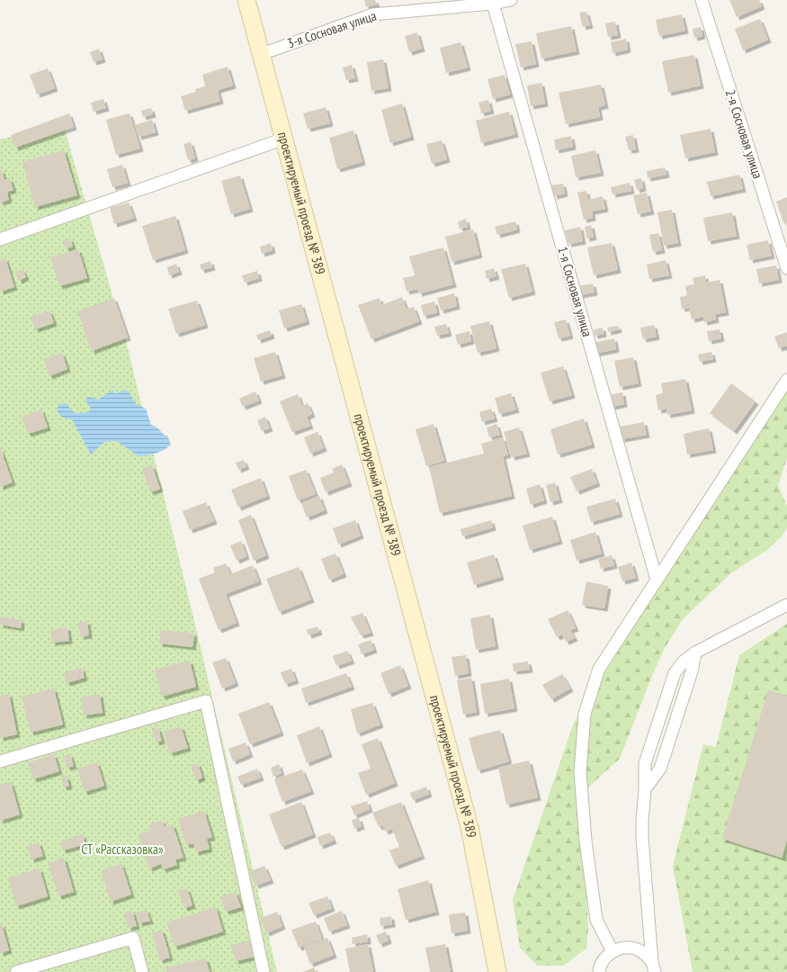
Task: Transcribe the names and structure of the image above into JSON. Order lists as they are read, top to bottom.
{
  "streets": {
    "main road": ["проектируемый проезд № 389"],
    "street": ["3-я Сосновая улица", "2-я Сосновая улица", "1-я Сосновая улица"]
  },
  "crossings": [
    ["3-я Сосновая улица", "проектируемый проезд № 389"],
    ["3-я Сосновая улица", "1-я Сосновая улица"]
  ],
  "parks": ["СТ «Рассказовка»"]
}
